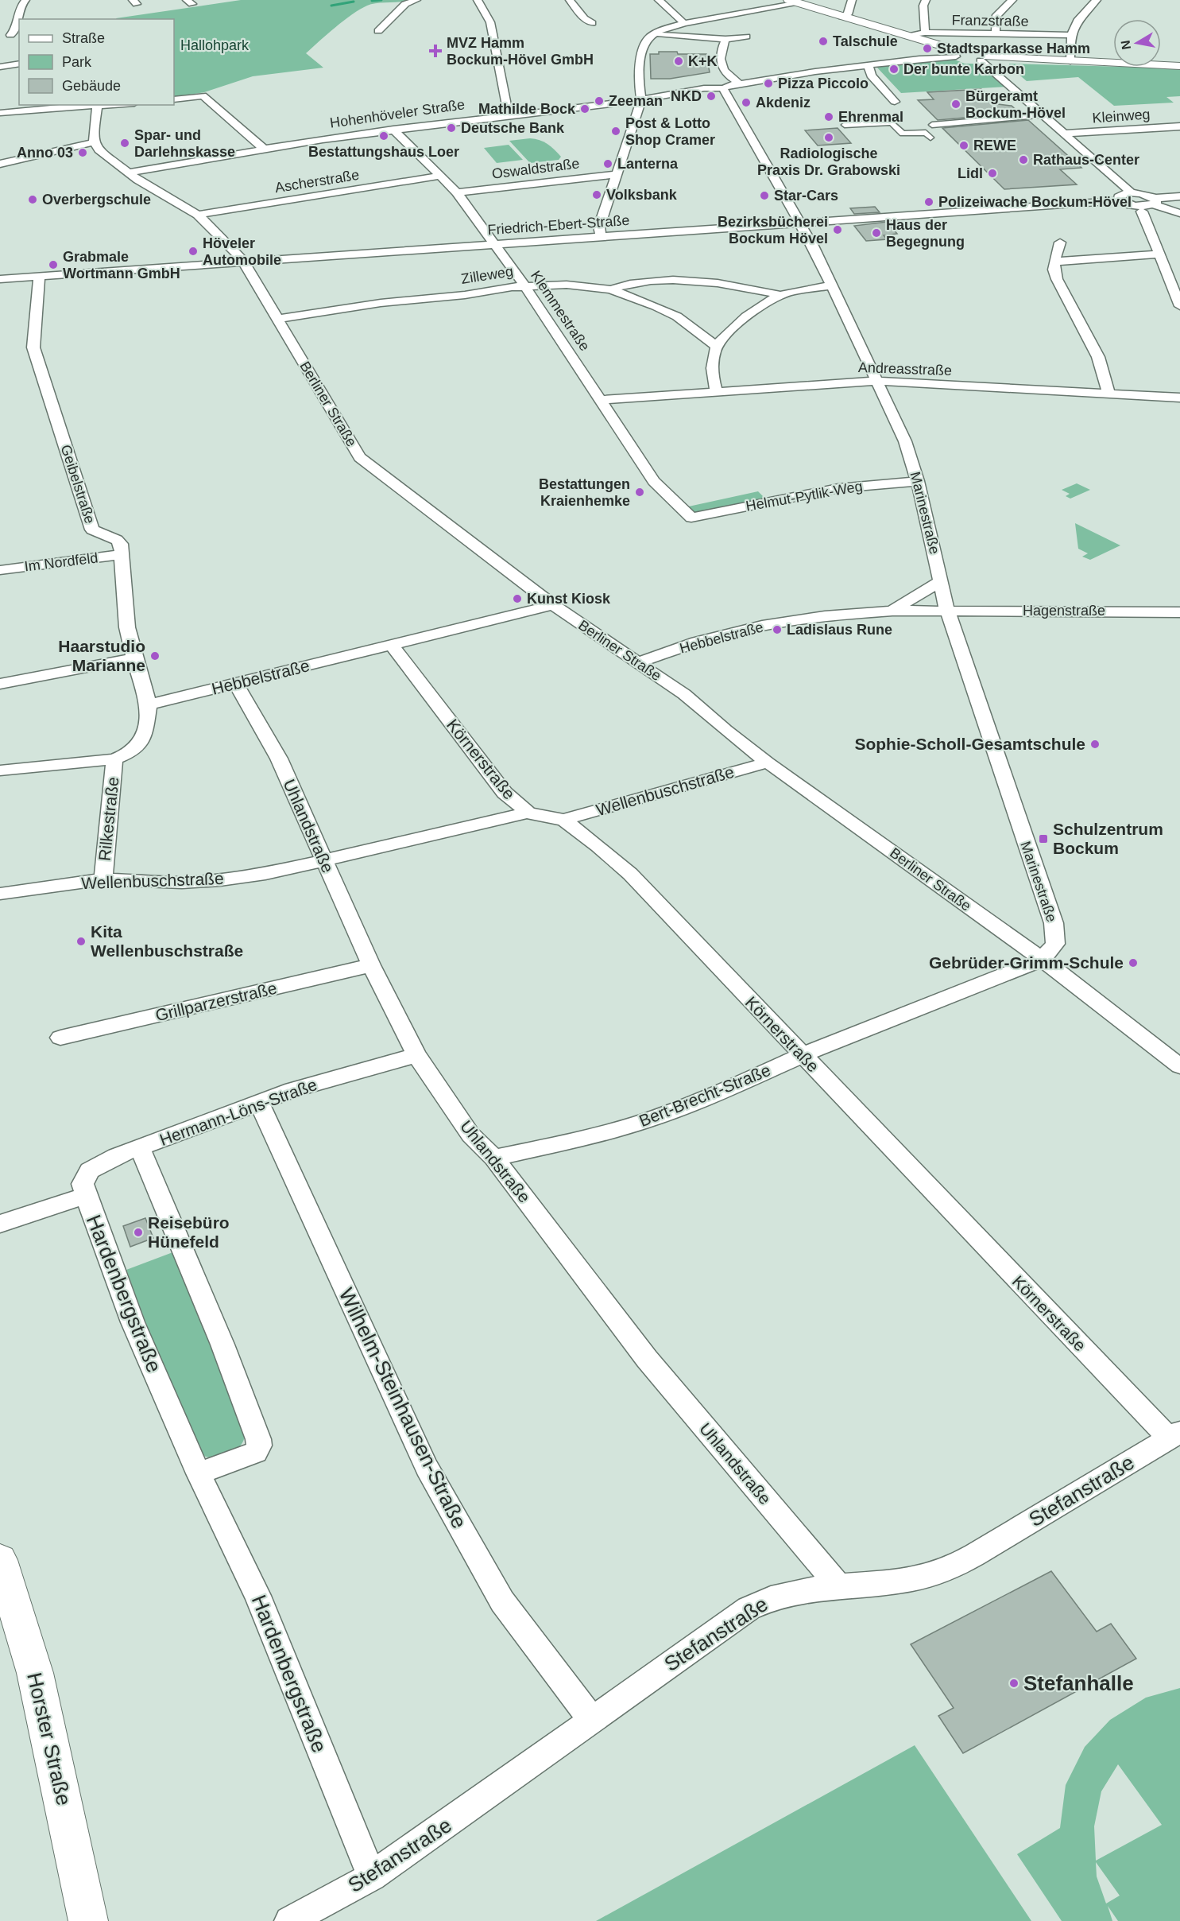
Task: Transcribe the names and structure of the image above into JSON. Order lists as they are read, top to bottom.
{
  "streets": {
    "street": [
      "Franzstraße",
      "Hohenhöveler Straße",
      "Kleinweg",
      "Oswaldstraße",
      "Ascherstraße",
      "Friedrich-Ebert-Straße",
      "Zilleweg",
      "Klemmestraße",
      "Andreasstraße",
      "Berliner Straße",
      "Geibelstraße",
      "Helmut-Pytlik-Weg",
      "Marinestraße",
      "Im Nordfeld",
      "Hagenstraße",
      "Hebbelstraße",
      "Körnerstraße",
      "Wellenbuschstraße",
      "Rilkestraße",
      "Uhlandstraße",
      "Grillparzerstraße",
      "Bert-Brecht-Straße",
      "Hermann-Löns-Straße",
      "Hardenbergstraße",
      "Wilhelm-Steinhausen-Straße",
      "Stefanstraße",
      "Horster Straße"
    ]
  },
  "crossings": [
    ["Hohenhöveler Straße", "Klemmestraße"],
    ["Hohenhöveler Straße", "Berliner Straße"],
    ["Hohenhöveler Straße", "Marinestraße"],
    ["Oswaldstraße", "Klemmestraße"],
    ["Ascherstraße", "Klemmestraße"],
    ["Ascherstraße", "Berliner Straße"],
    ["Friedrich-Ebert-Straße", "Klemmestraße"],
    ["Friedrich-Ebert-Straße", "Berliner Straße"],
    ["Friedrich-Ebert-Straße", "Geibelstraße"],
    ["Friedrich-Ebert-Straße", "Marinestraße"],
    ["Zilleweg", "Klemmestraße"],
    ["Zilleweg", "Berliner Straße"],
    ["Klemmestraße", "Andreasstraße"],
    ["Klemmestraße", "Helmut-Pytlik-Weg"],
    ["Andreasstraße", "Marinestraße"],
    ["Berliner Straße", "Marinestraße"],
    ["Berliner Straße", "Hebbelstraße"],
    ["Berliner Straße", "Wellenbuschstraße"],
    ["Berliner Straße", "Bert-Brecht-Straße"],
    ["Geibelstraße", "Im Nordfeld"],
    ["Helmut-Pytlik-Weg", "Marinestraße"],
    ["Marinestraße", "Hagenstraße"],
    ["Marinestraße", "Hebbelstraße"],
    ["Marinestraße", "Bert-Brecht-Straße"],
    ["Hagenstraße", "Hebbelstraße"],
    ["Hebbelstraße", "Körnerstraße"],
    ["Hebbelstraße", "Uhlandstraße"],
    ["Körnerstraße", "Wellenbuschstraße"],
    ["Körnerstraße", "Bert-Brecht-Straße"],
    ["Körnerstraße", "Stefanstraße"],
    ["Wellenbuschstraße", "Rilkestraße"],
    ["Wellenbuschstraße", "Uhlandstraße"],
    ["Uhlandstraße", "Grillparzerstraße"],
    ["Uhlandstraße", "Bert-Brecht-Straße"],
    ["Uhlandstraße", "Hermann-Löns-Straße"],
    ["Uhlandstraße", "Stefanstraße"],
    ["Hermann-Löns-Straße", "Hardenbergstraße"],
    ["Hermann-Löns-Straße", "Wilhelm-Steinhausen-Straße"],
    ["Hardenbergstraße", "Stefanstraße"],
    ["Wilhelm-Steinhausen-Straße", "Stefanstraße"]
  ],
  "parks": ["Hallohpark"],
  "places": {
    "other": [
      "Talschule",
      "Stadtsparkasse Hamm",
      "K+K",
      "Der bunte Karbon",
      "Pizza Piccolo",
      "NKD",
      "Zeeman",
      "Akdeniz",
      "Bürgeramt Bockum-Hövel",
      "Mathilde Bock",
      "Ehrenmal",
      "Deutsche Bank",
      "Post & Lotto Shop Cramer",
      "Bestattungshaus Loer",
      "Radiologische Praxis Dr. Grabowski",
      "Spar- und Darlehnskasse",
      "REWE",
      "Anno 03",
      "Rathaus-Center",
      "Lanterna",
      "Lidl",
      "Volksbank",
      "Star-Cars",
      "Overbergschule",
      "Polizeiwache Bockum-Hövel",
      "Bezirksbücherei Bockum Hövel",
      "Haus der Begegnung",
      "Höveler Automobile",
      "Grabmale Wortmann GmbH",
      "Bestattungen Kraienhemke",
      "Kunst Kiosk",
      "Ladislaus Rune",
      "Haarstudio Marianne",
      "Sophie-Scholl-Gesamtschule",
      "Kita Wellenbuschstraße",
      "Gebrüder-Grimm-Schule",
      "Reisebüro Hünefeld",
      "Stefanhalle"
    ],
    "health": ["MVZ Hamm Bockum-Hövel GmbH"],
    "transit": ["Schulzentrum Bockum"]
  },
  "legend": ["Straße", "Park", "Gebäude"],
  "north": "left"
}
